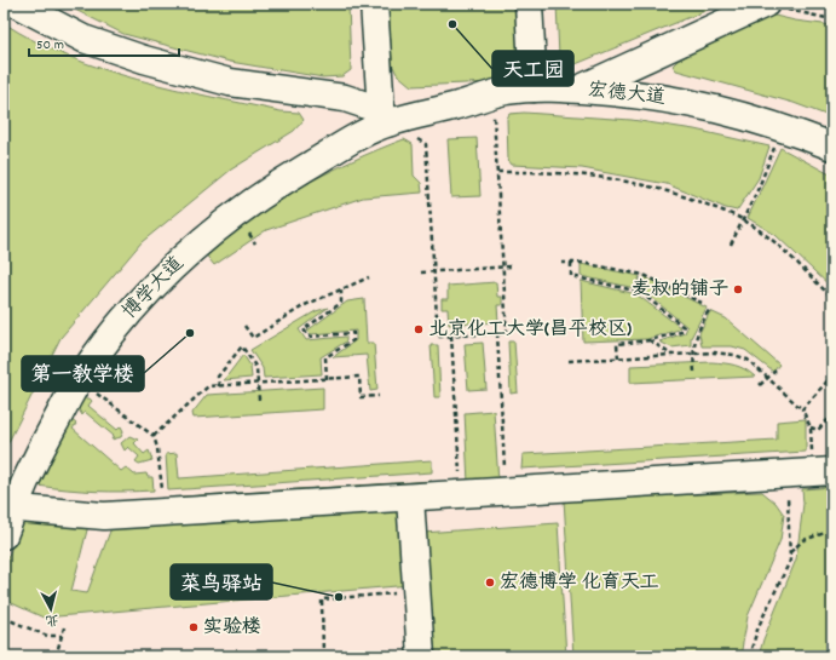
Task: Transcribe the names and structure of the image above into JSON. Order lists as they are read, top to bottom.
{
  "streets": {
    "street": ["宏德大道", "博学大道"]
  },
  "crossings": [
    ["宏德大道", "博学大道"]
  ],
  "places": [
    "天工园",
    "麦叔的铺子",
    "北京化工大学(昌平校区)",
    "第一教学楼",
    "宏德博学 化育天工",
    "菜鸟驿站",
    "实验楼"
  ],
  "scale_bar": "50 m",
  "north": "bottom"
}
